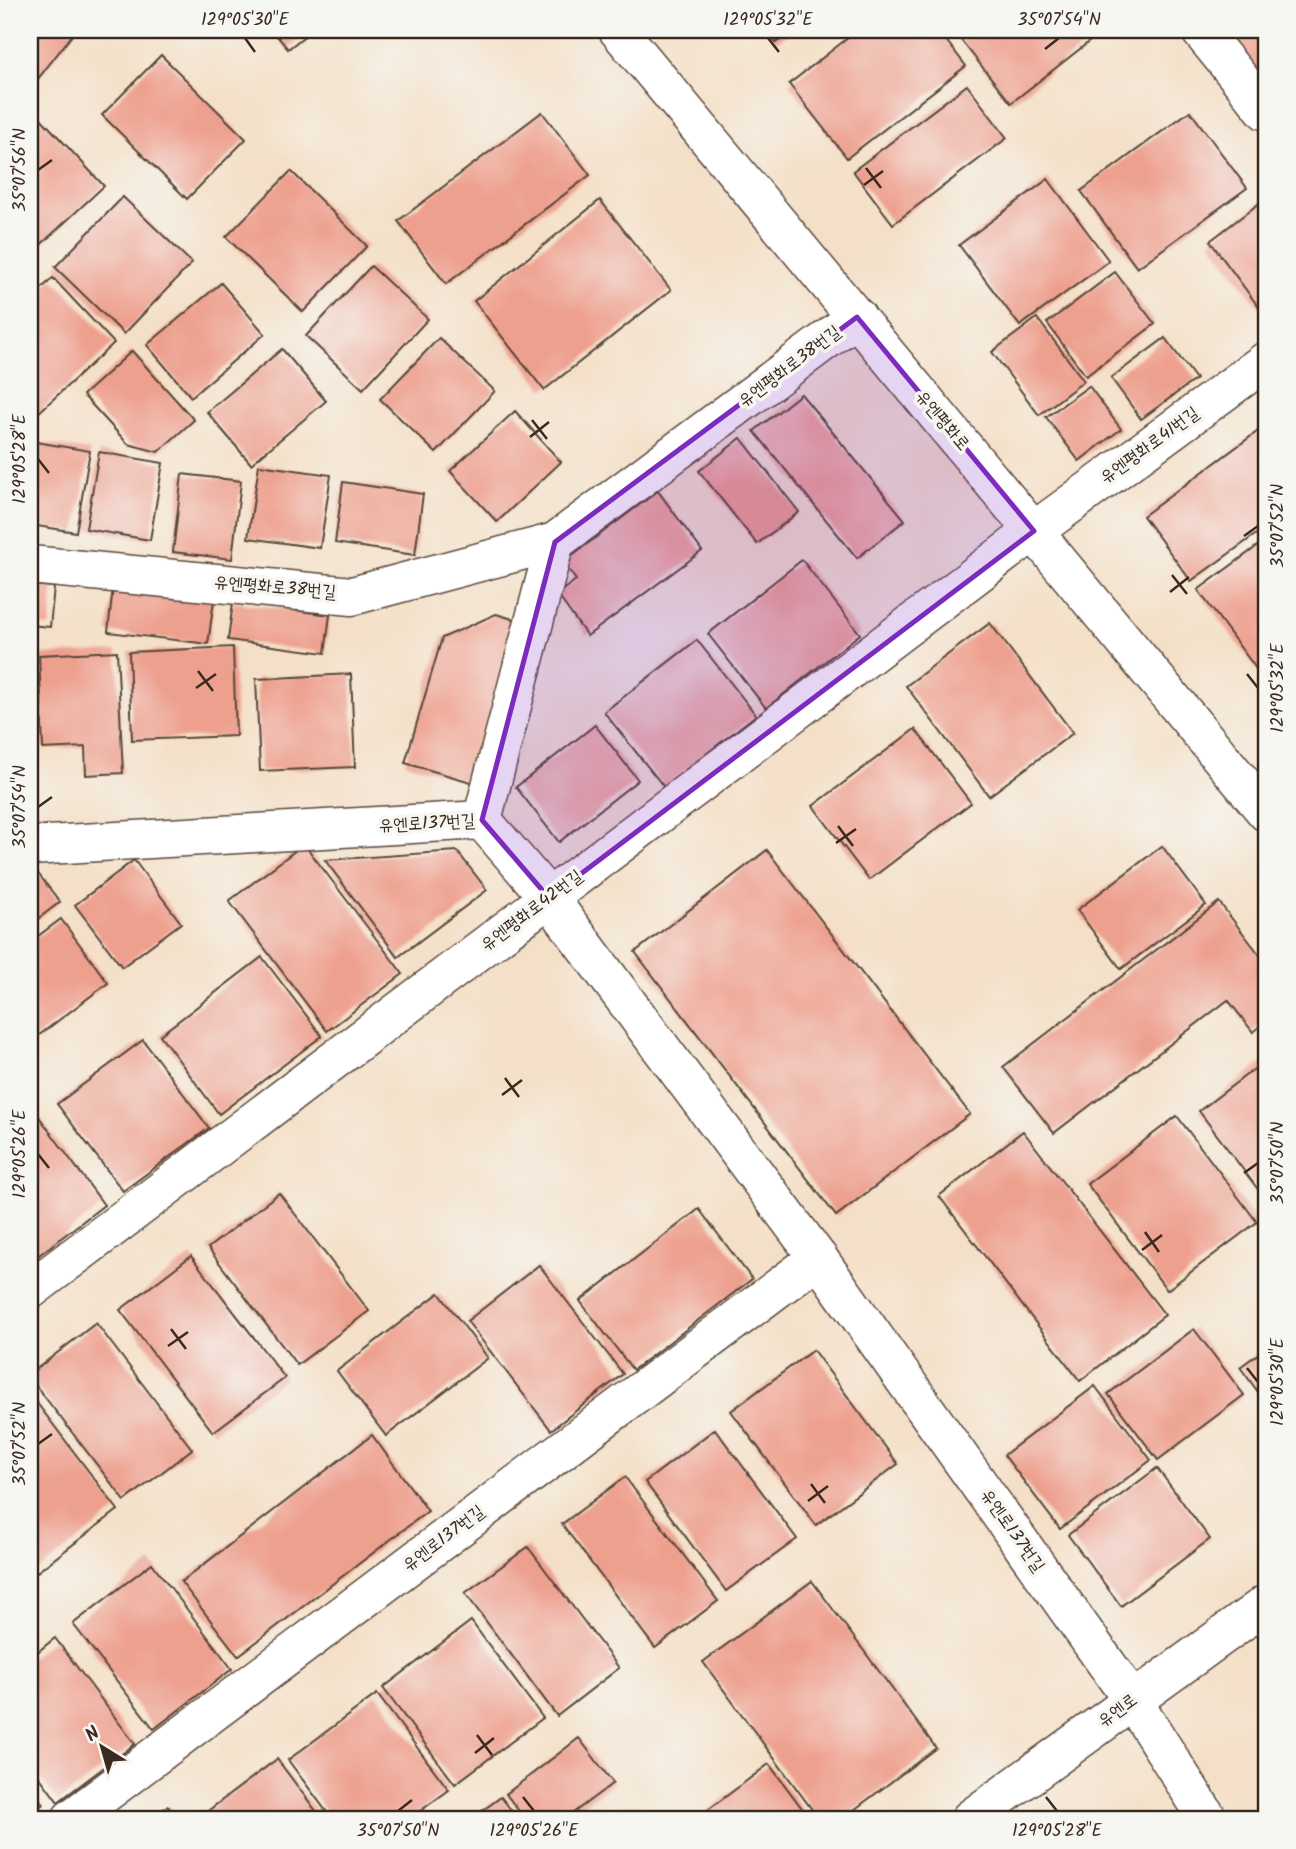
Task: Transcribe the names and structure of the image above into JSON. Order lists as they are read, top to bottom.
{
  "streets": {
    "street": [
      "유엔평화로38번길",
      "유엔평화로",
      "유엔평화로41번길",
      "유엔로137번길",
      "유엔평화로42번길",
      "유엔로"
    ]
  },
  "crossings": [
    ["유엔평화로38번길", "유엔평화로"],
    ["유엔평화로", "유엔평화로41번길"],
    ["유엔평화로", "유엔평화로42번길"],
    ["유엔평화로41번길", "유엔평화로42번길"],
    ["유엔로137번길", "유엔평화로42번길"],
    ["유엔로137번길", "유엔로"]
  ],
  "north": "top left",
  "coordinates": [
    "129°05'30\"E",
    "129°05'32\"E",
    "35°07'54\"N",
    "35°07'56\"N",
    "129°05'28\"E",
    "35°07'52\"N",
    "129°05'26\"E",
    "35°07'50\"N"
  ]
}
